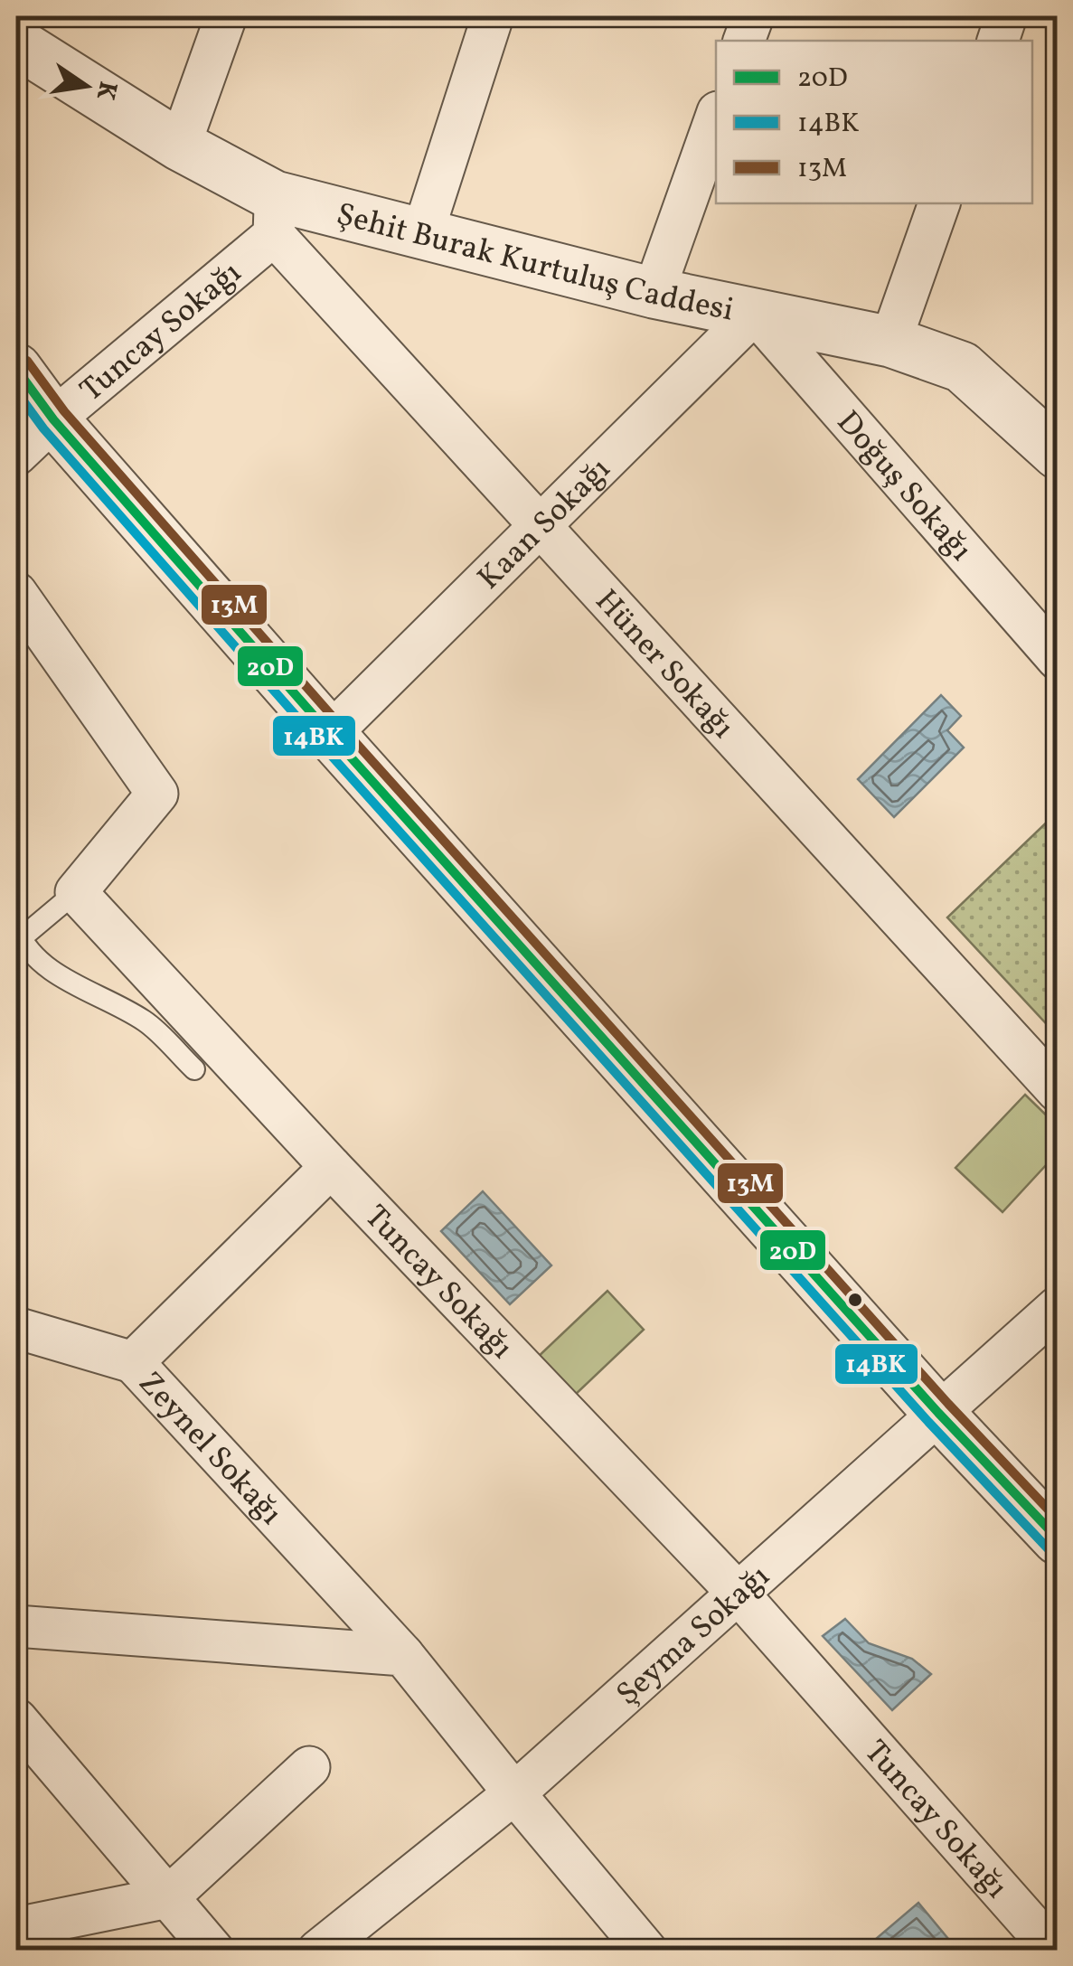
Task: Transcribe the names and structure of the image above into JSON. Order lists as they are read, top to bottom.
{
  "streets": {
    "street": [
      "Şehit Burak Kurtuluş Caddesi",
      "Tuncay Sokağı",
      "Doğuş Sokağı",
      "Kaan Sokağı",
      "Hüner Sokağı",
      "Zeynel Sokağı",
      "Şeyma Sokağı"
    ]
  },
  "crossings": [
    ["Şehit Burak Kurtuluş Caddesi", "Tuncay Sokağı"],
    ["Şehit Burak Kurtuluş Caddesi", "Doğuş Sokağı"],
    ["Şehit Burak Kurtuluş Caddesi", "Kaan Sokağı"],
    ["Şehit Burak Kurtuluş Caddesi", "Hüner Sokağı"],
    ["Tuncay Sokağı", "Hüner Sokağı"],
    ["Tuncay Sokağı", "Zeynel Sokağı"],
    ["Tuncay Sokağı", "Şeyma Sokağı"],
    ["Doğuş Sokağı", "Kaan Sokağı"],
    ["Kaan Sokağı", "Hüner Sokağı"],
    ["Zeynel Sokağı", "Şeyma Sokağı"]
  ],
  "lines": ["transit line 13M", "transit line 20D", "transit line 14BK"],
  "legend": ["20D", "14BK", "13M"],
  "north": "right"
}
